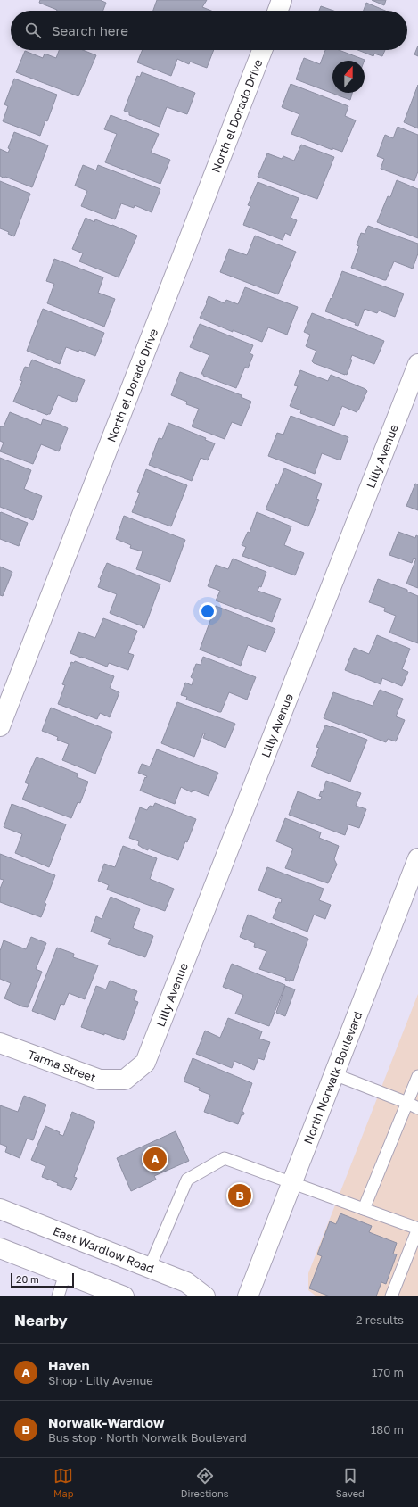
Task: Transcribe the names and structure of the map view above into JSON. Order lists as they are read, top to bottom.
{
  "streets": {
    "street": [
      "North el Dorado Drive",
      "Lilly Avenue",
      "Tarma Street",
      "North Norwalk Boulevard",
      "East Wardlow Road"
    ]
  },
  "crossings": [
    ["Lilly Avenue", "Tarma Street"]
  ],
  "scale_bar": "20 m",
  "north": "top",
  "page": {
    "search": "Search here",
    "pins": ["A", "B"],
    "scale": "20 m",
    "heading": ["Nearby", "2 results"],
    "list": [
      {
        "mark": "A",
        "name": "Haven",
        "note": "Shop · Lilly Avenue",
        "value": "170 m"
      },
      {
        "mark": "B",
        "name": "Norwalk-Wardlow",
        "note": "Bus stop · North Norwalk Boulevard",
        "value": "180 m"
      }
    ],
    "nav": ["Map", "Directions", "Saved"]
  }
}
